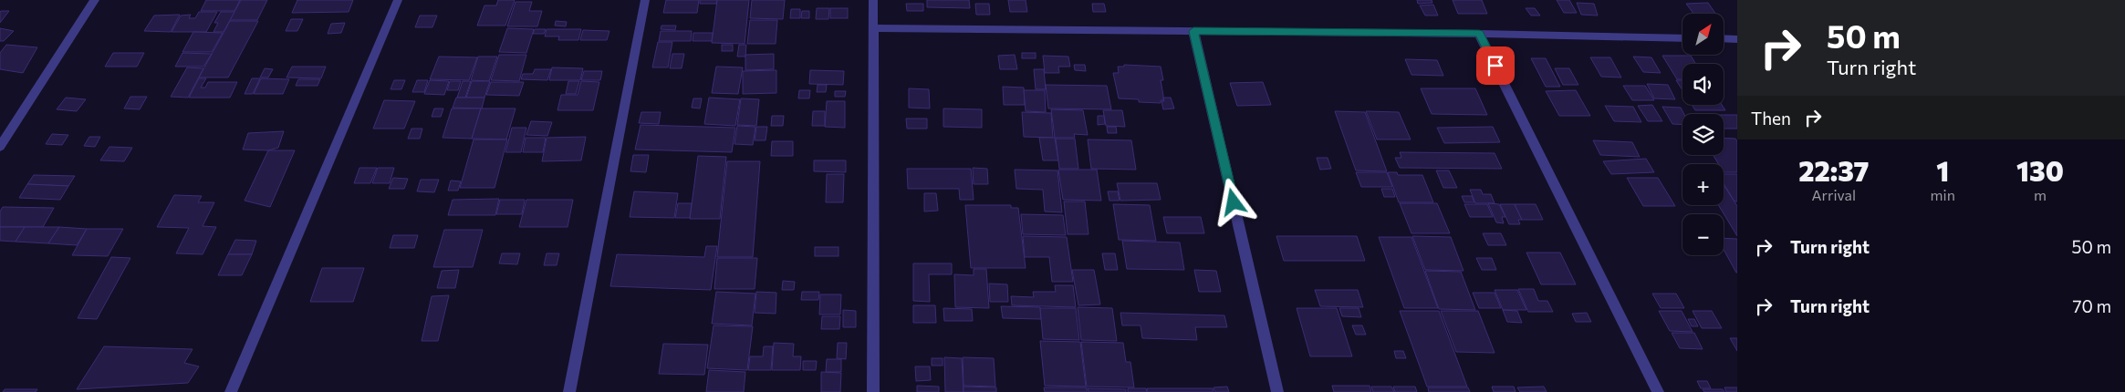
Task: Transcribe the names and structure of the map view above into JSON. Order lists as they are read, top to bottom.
{
  "north": "top right",
  "page": {
    "turn": ["50 m", "Turn right"],
    "map_buttons": ["+", "−"],
    "then": "Then",
    "eta": [
      "22:37",
      "Arrival",
      "1",
      "min",
      "130",
      "m"
    ],
    "list": [
      {
        "name": "Turn right",
        "value": "50 m"
      },
      {
        "name": "Turn right",
        "value": "70 m"
      }
    ]
  }
}
